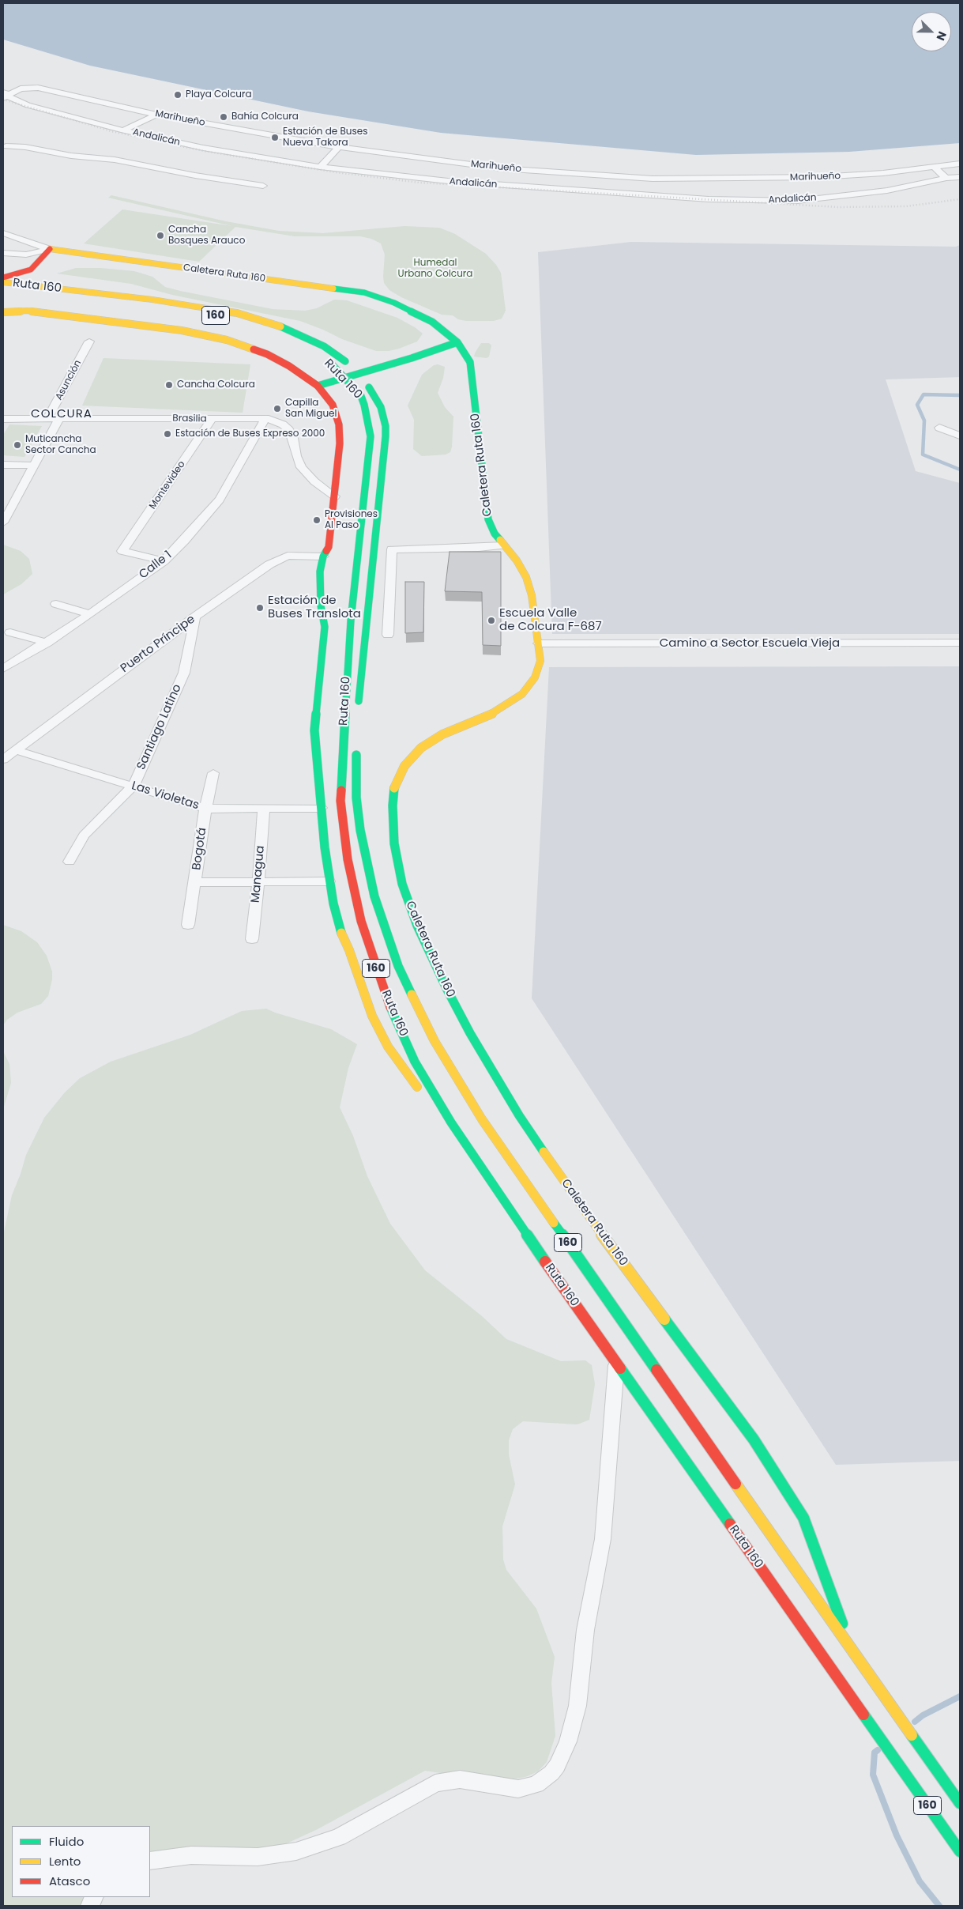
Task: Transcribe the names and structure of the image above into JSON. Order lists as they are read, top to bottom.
{
  "streets": {
    "main road": ["Caletera Ruta 160", "Ruta 160", "160"],
    "street": [
      "Marihueño",
      "Andalicán",
      "Asunción",
      "Brasilia",
      "Montevideo",
      "Calle 1",
      "Camino a Sector Escuela Vieja",
      "Puerto Príncipe",
      "Santiago Latino",
      "Las Violetas",
      "Bogotá",
      "Managua"
    ]
  },
  "crossings": [
    ["Marihueño", "Andalicán"],
    ["Caletera Ruta 160", "Ruta 160"],
    ["Caletera Ruta 160", "Camino a Sector Escuela Vieja"],
    ["Asunción", "Brasilia"],
    ["Brasilia", "Montevideo"],
    ["Brasilia", "Calle 1"],
    ["Montevideo", "Calle 1"],
    ["Puerto Príncipe", "Santiago Latino"],
    ["Puerto Príncipe", "Las Violetas"],
    ["Santiago Latino", "Las Violetas"],
    ["Las Violetas", "Bogotá"],
    ["Las Violetas", "Managua"]
  ],
  "districts": ["COLCURA"],
  "parks": ["Humedal Urbano Colcura"],
  "places": [
    "Playa Colcura",
    "Bahía Colcura",
    "Estación de Buses Nueva Takora",
    "Cancha Bosques Arauco",
    "Cancha Colcura",
    "Capilla San Miguel",
    "Estación de Buses Expreso 2000",
    "Muticancha Sector Cancha",
    "Provisiones Al Paso",
    "Estación de Buses Translota",
    "Escuela Valle de Colcura F-687"
  ],
  "legend": ["Fluido", "Lento", "Atasco"],
  "north": "bottom right"
}
